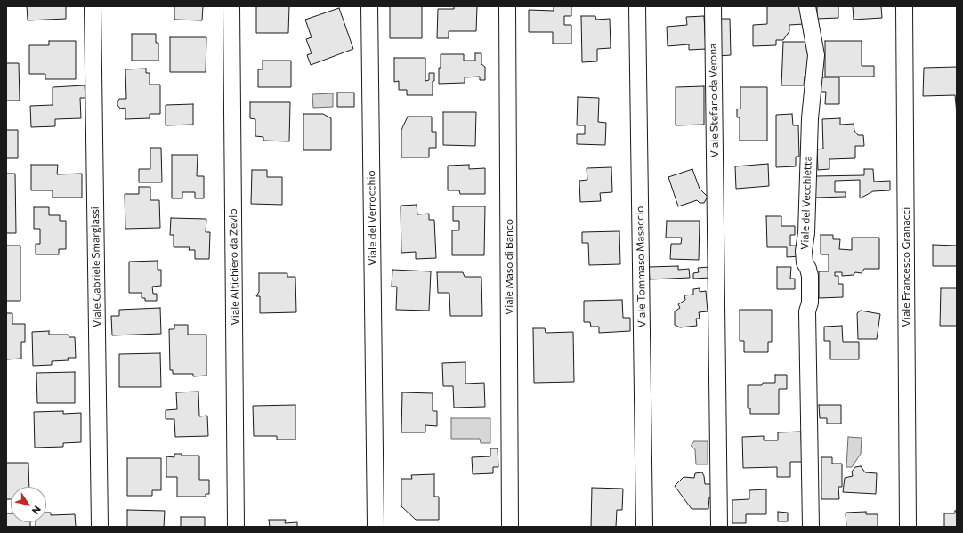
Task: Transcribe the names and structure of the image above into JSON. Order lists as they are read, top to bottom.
{
  "streets": {
    "street": [
      "Viale Stefano da Verona",
      "Viale del Vecchietta",
      "Viale del Verrocchio",
      "Viale Gabriele Smargiassi",
      "Viale Altichiero da Zevio",
      "Viale Maso di Banco",
      "Viale Tommaso Masaccio",
      "Viale Francesco Granacci"
    ]
  },
  "north": "bottom right"
}
